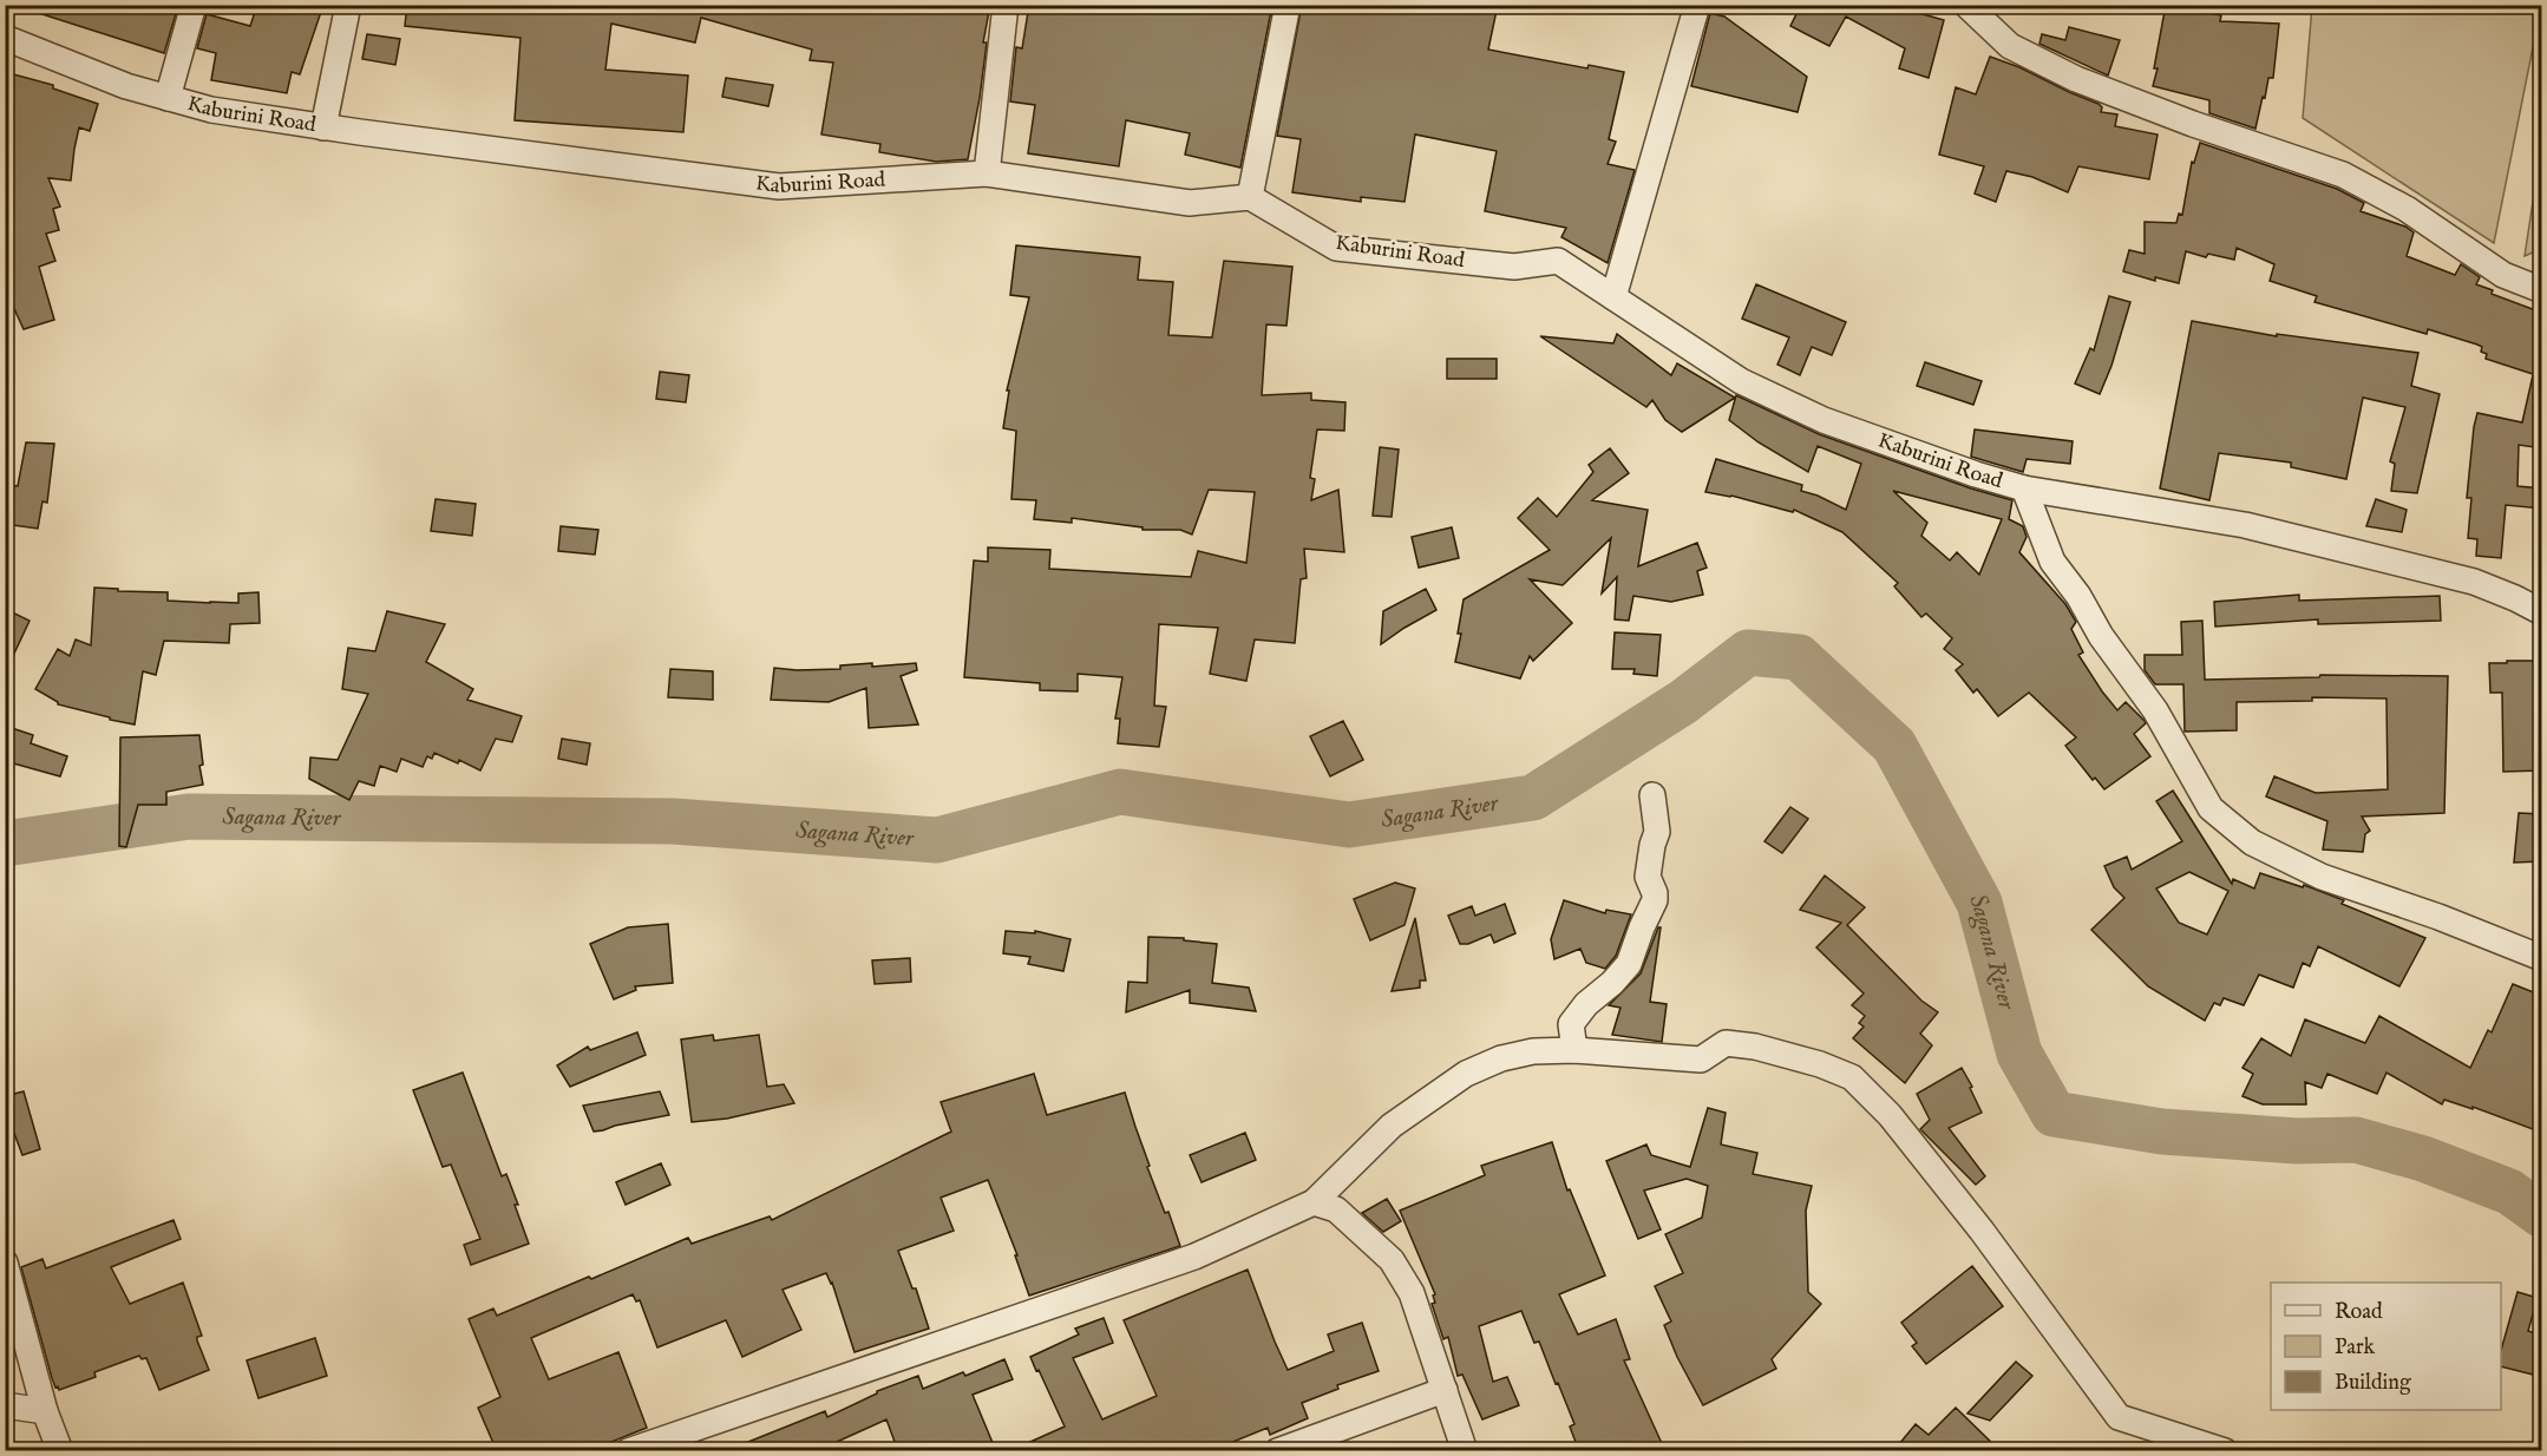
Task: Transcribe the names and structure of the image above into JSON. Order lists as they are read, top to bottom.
{
  "streets": {
    "street": ["Kaburini Road"]
  },
  "water": ["Sagana River"],
  "legend": ["Road", "Park", "Building"]
}
